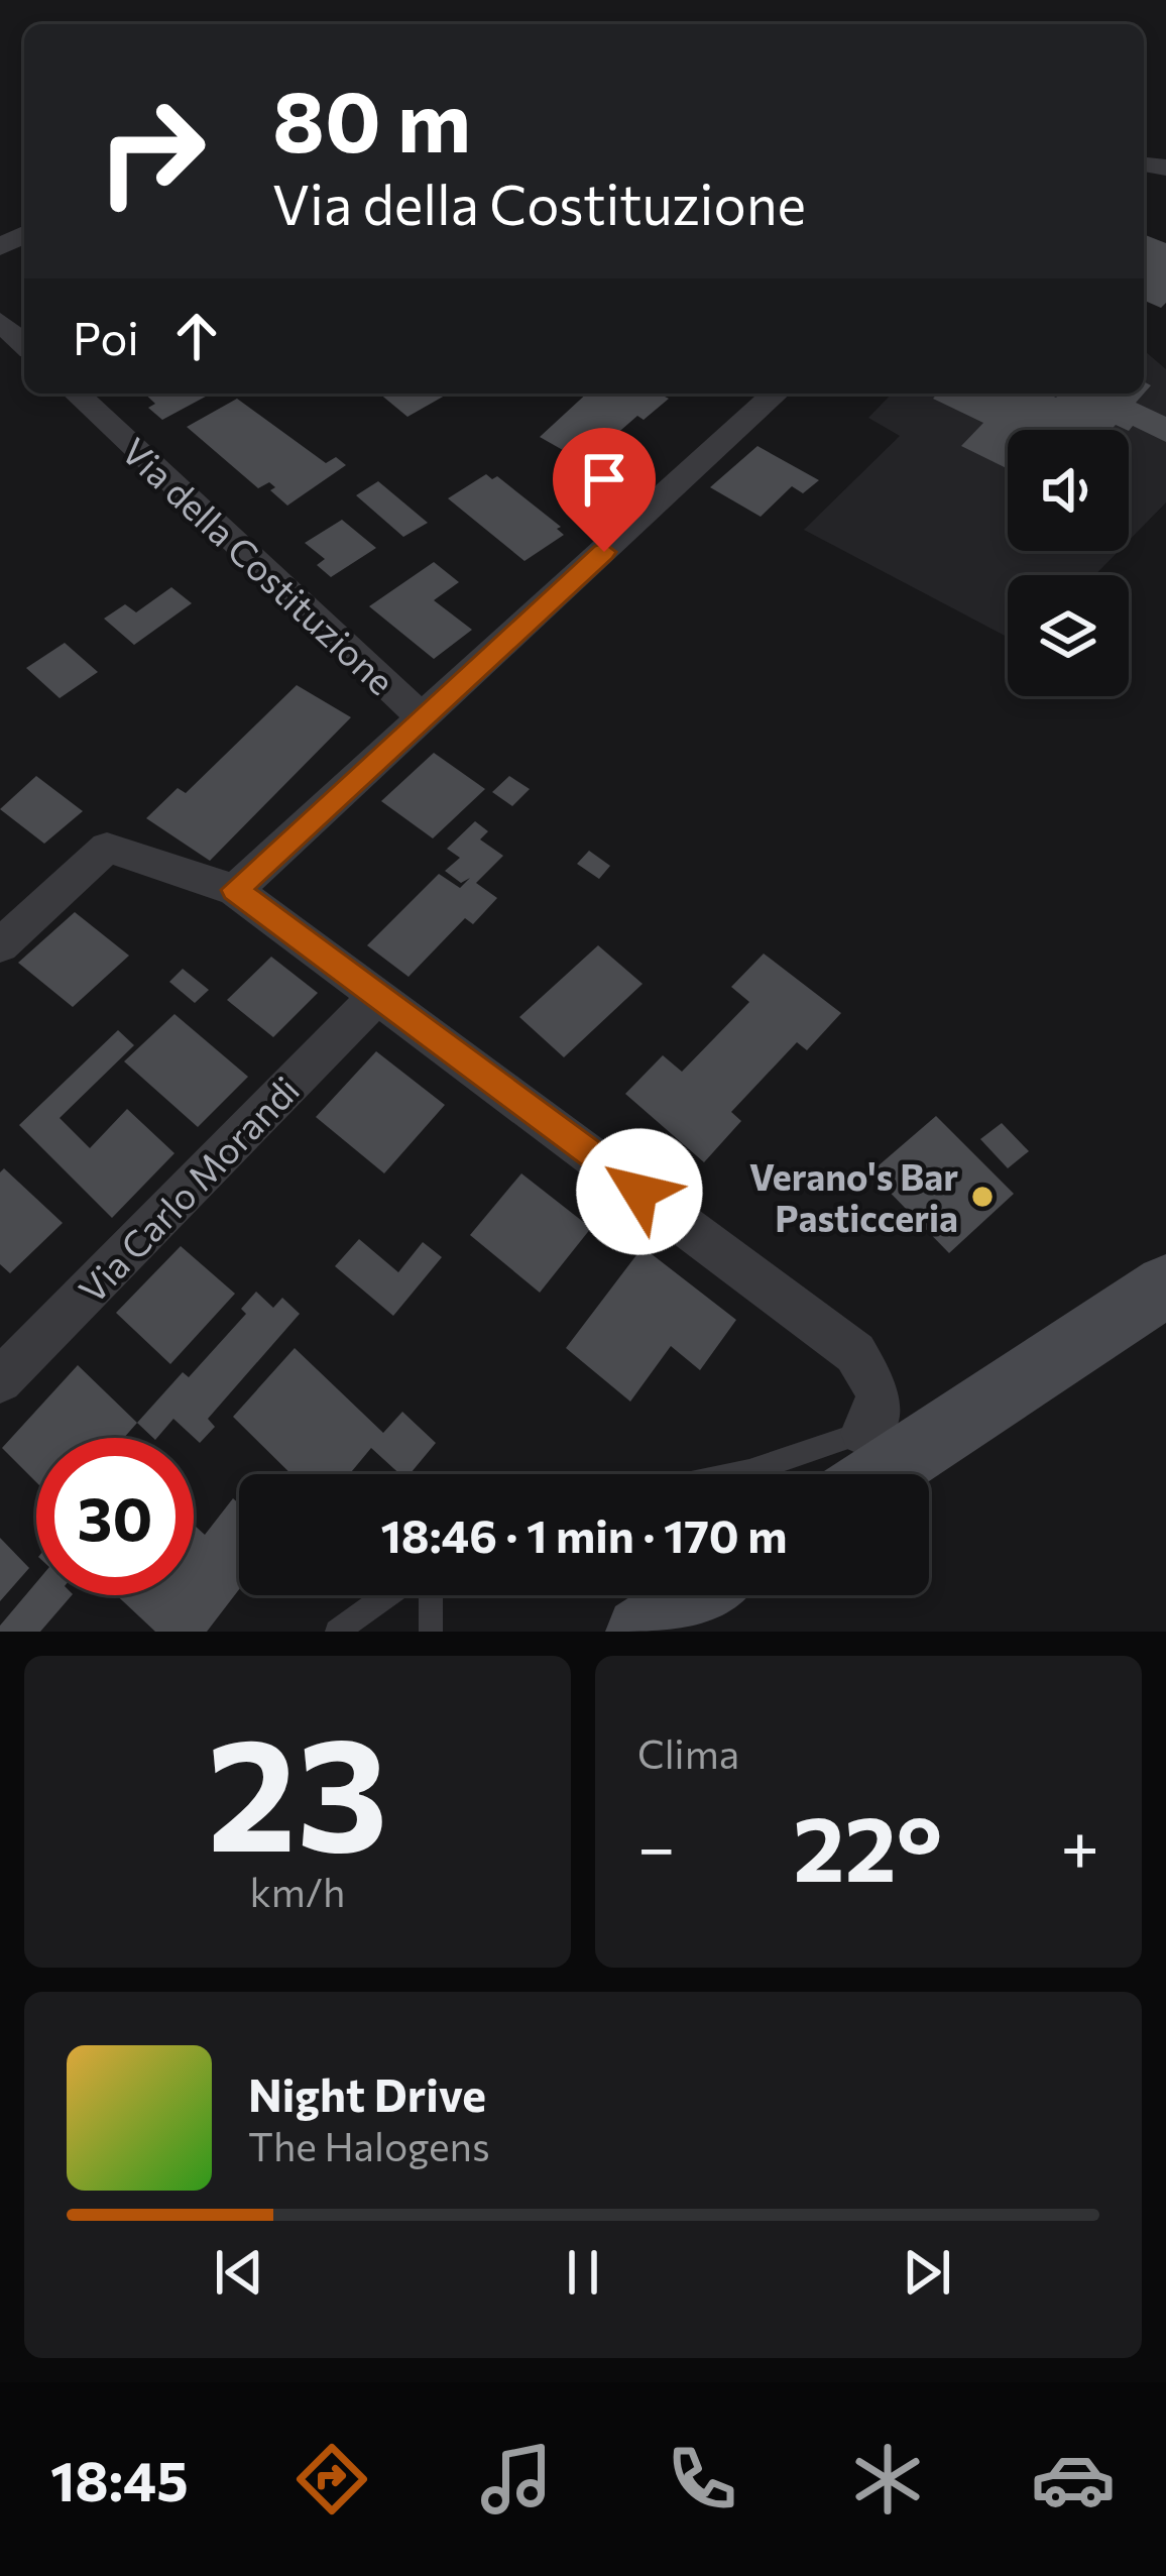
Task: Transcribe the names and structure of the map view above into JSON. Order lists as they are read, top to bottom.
{
  "streets": {
    "street": ["Via della Costituzione", "Via Carlo Morandi"]
  },
  "places": ["Verano's Bar Pasticceria"],
  "page": {
    "turn": ["80 m", "Via della Costituzione"],
    "then": "Poi",
    "limit": "30",
    "trip": "18:46 · 1 min · 170 m",
    "tile": [
      ["23", "km/h"],
      "Clima"
    ],
    "heat": ["−", "22°", "+"],
    "song": ["Night Drive", "The Halogens"],
    "tabs": "18:45"
  }
}
